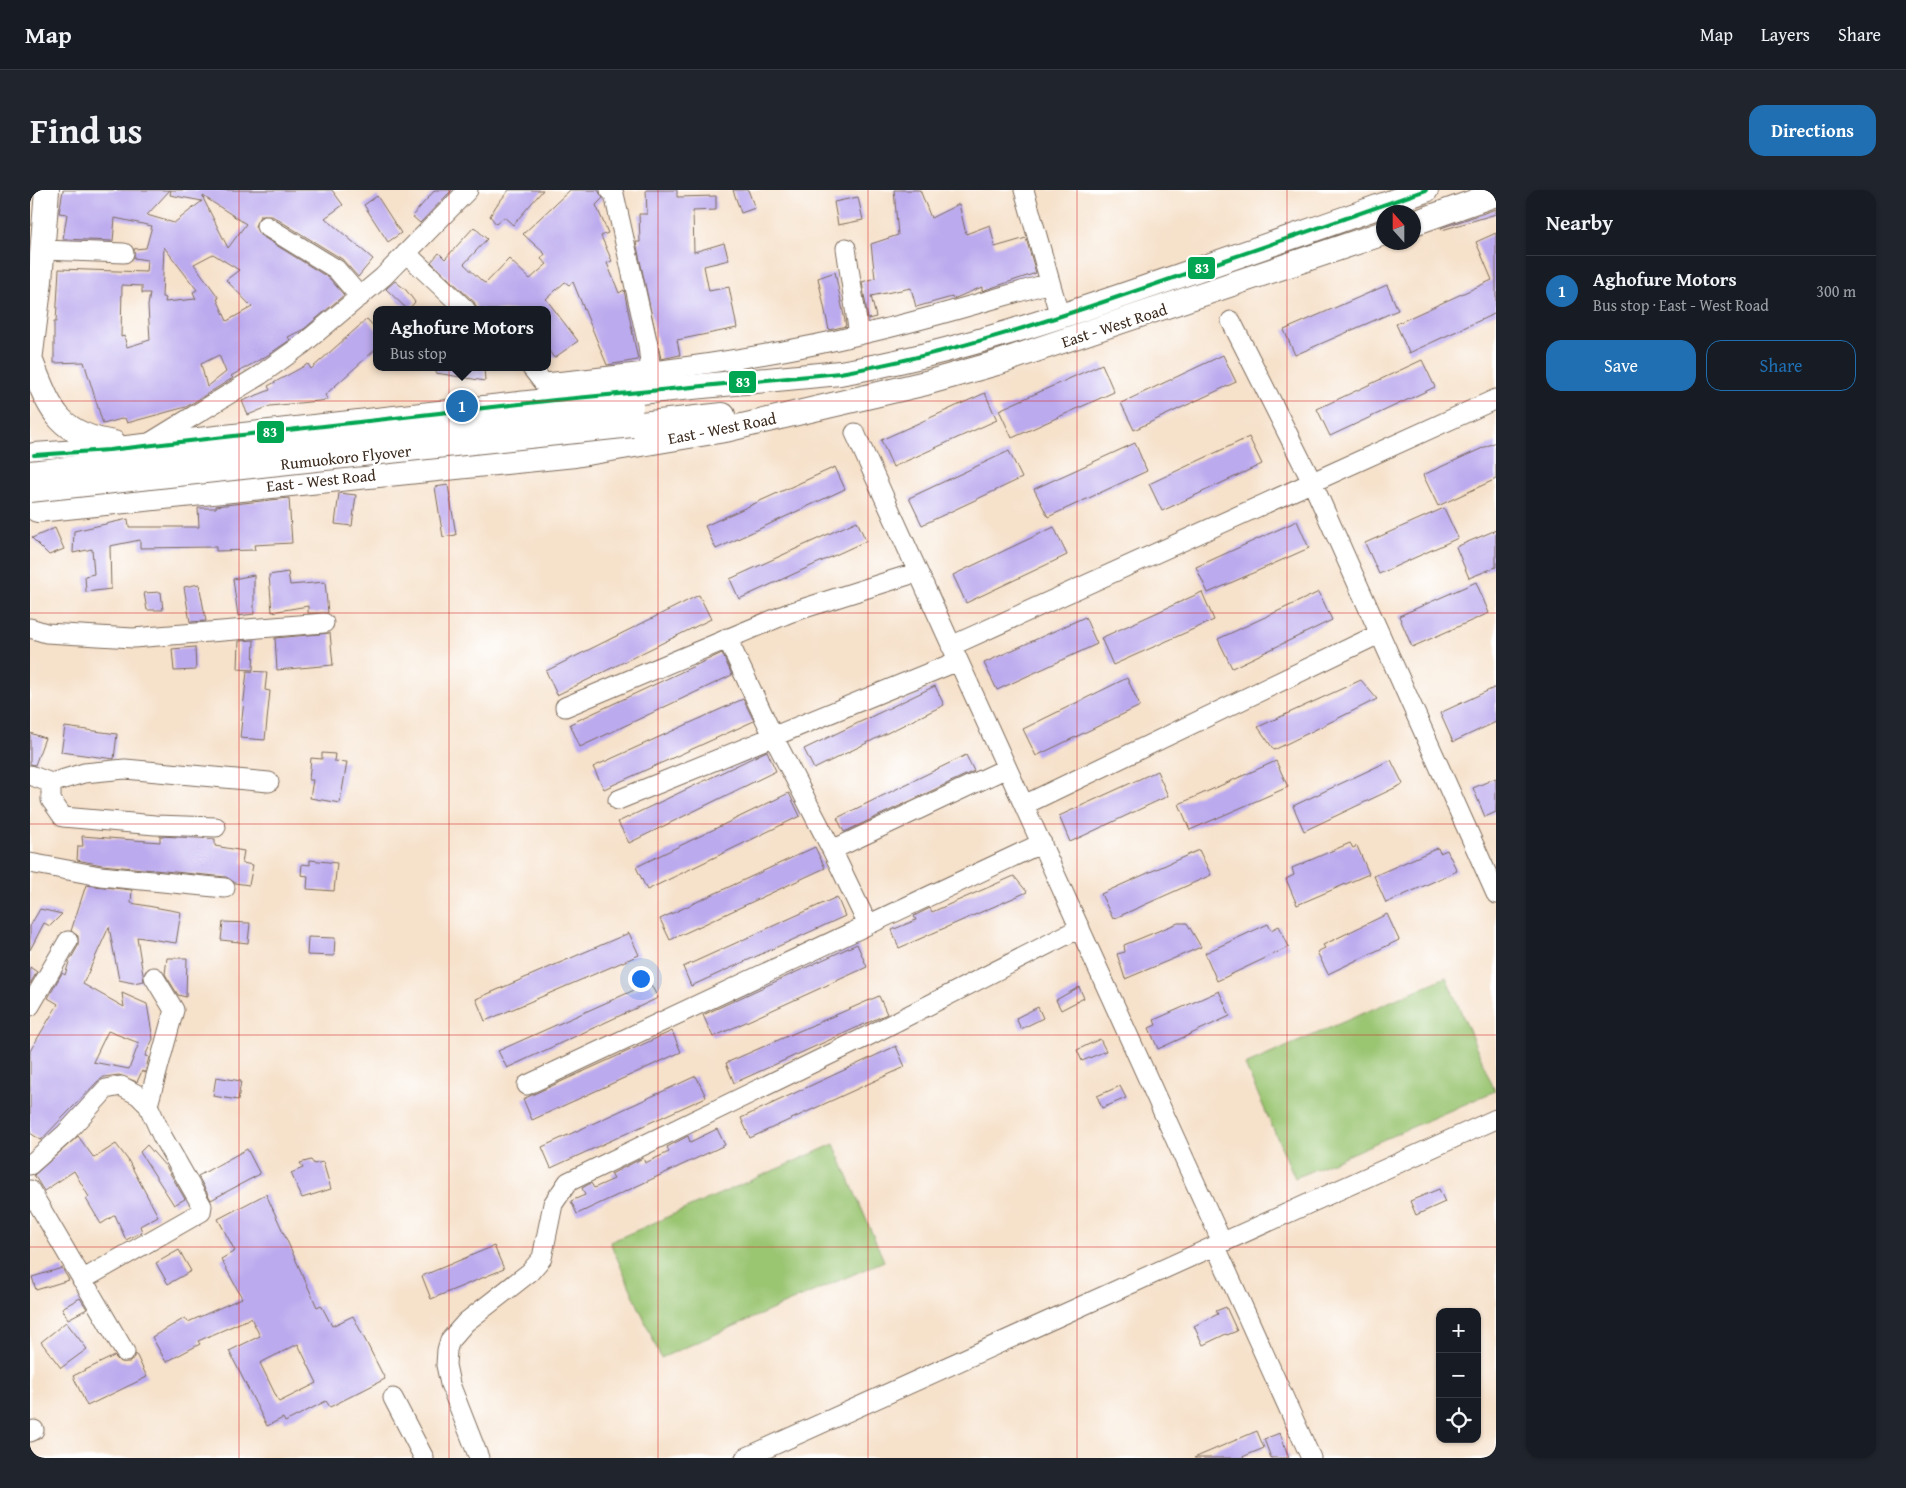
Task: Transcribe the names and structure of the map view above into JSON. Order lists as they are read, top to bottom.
{
  "streets": {
    "main road": ["East - West Road", "Rumuokoro Flyover"]
  },
  "crossings": [
    ["East - West Road", "Rumuokoro Flyover"]
  ],
  "lines": ["transit line 83"],
  "north": "top",
  "page": {
    "header": "Map",
    "nav": ["Map", "Layers", "Share"],
    "title": "Find us",
    "buttons": [
      "Directions",
      ["Save", "Share"]
    ],
    "heading": "Nearby",
    "list": [
      {
        "mark": "1",
        "name": "Aghofure Motors",
        "note": "Bus stop · East - West Road",
        "value": "300 m"
      }
    ],
    "popup": ["Aghofure Motors", "Bus stop"],
    "pins": "1",
    "map_buttons": ["+", "−"]
  }
}
